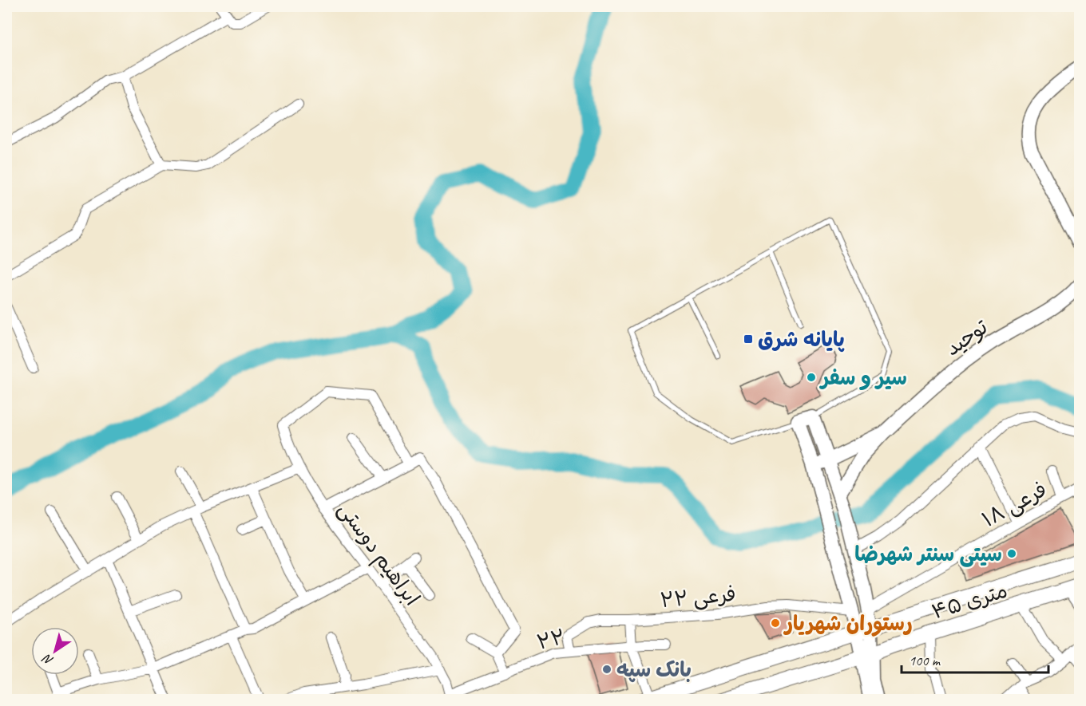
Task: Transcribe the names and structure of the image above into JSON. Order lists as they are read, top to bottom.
{
  "streets": {
    "main road": ["۴۵ متری"],
    "street": [
      "توحید",
      "فرعی ۱۸",
      "ابراهیم دوستی",
      "فرعی ۲۲",
      "۲۲"
    ]
  },
  "crossings": [
    ["ابراهیم دوستی", "۲۲"],
    ["فرعی ۲۲", "۲۲"]
  ],
  "places": {
    "transit": ["پایانه شرق"],
    "other": [
      "سیر و سفر",
      "سیتی سنتر شهرضا",
      "رستوران شهریار",
      "بانک سپه"
    ]
  },
  "scale_bar": "100 m",
  "north": "bottom left"
}
